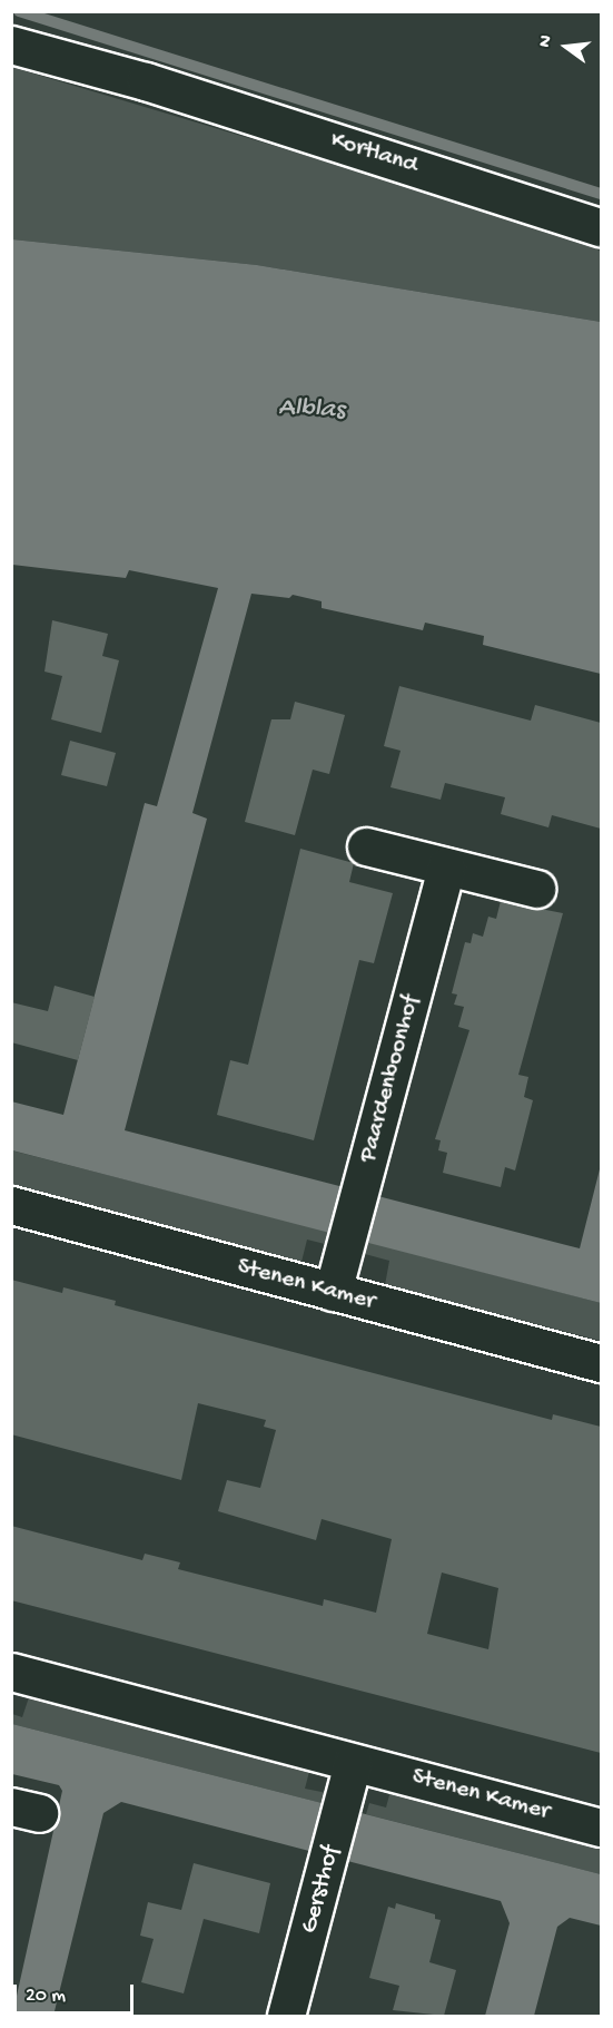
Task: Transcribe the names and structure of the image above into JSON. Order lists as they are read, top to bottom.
{
  "streets": {
    "street": [
      "Kortland",
      "Paardenboonhof",
      "Stenen Kamer",
      "Gersthof"
    ]
  },
  "crossings": [
    ["Paardenboonhof", "Stenen Kamer"],
    ["Stenen Kamer", "Gersthof"]
  ],
  "water": ["Alblas"],
  "scale_bar": "20 m",
  "north": "left"
}
